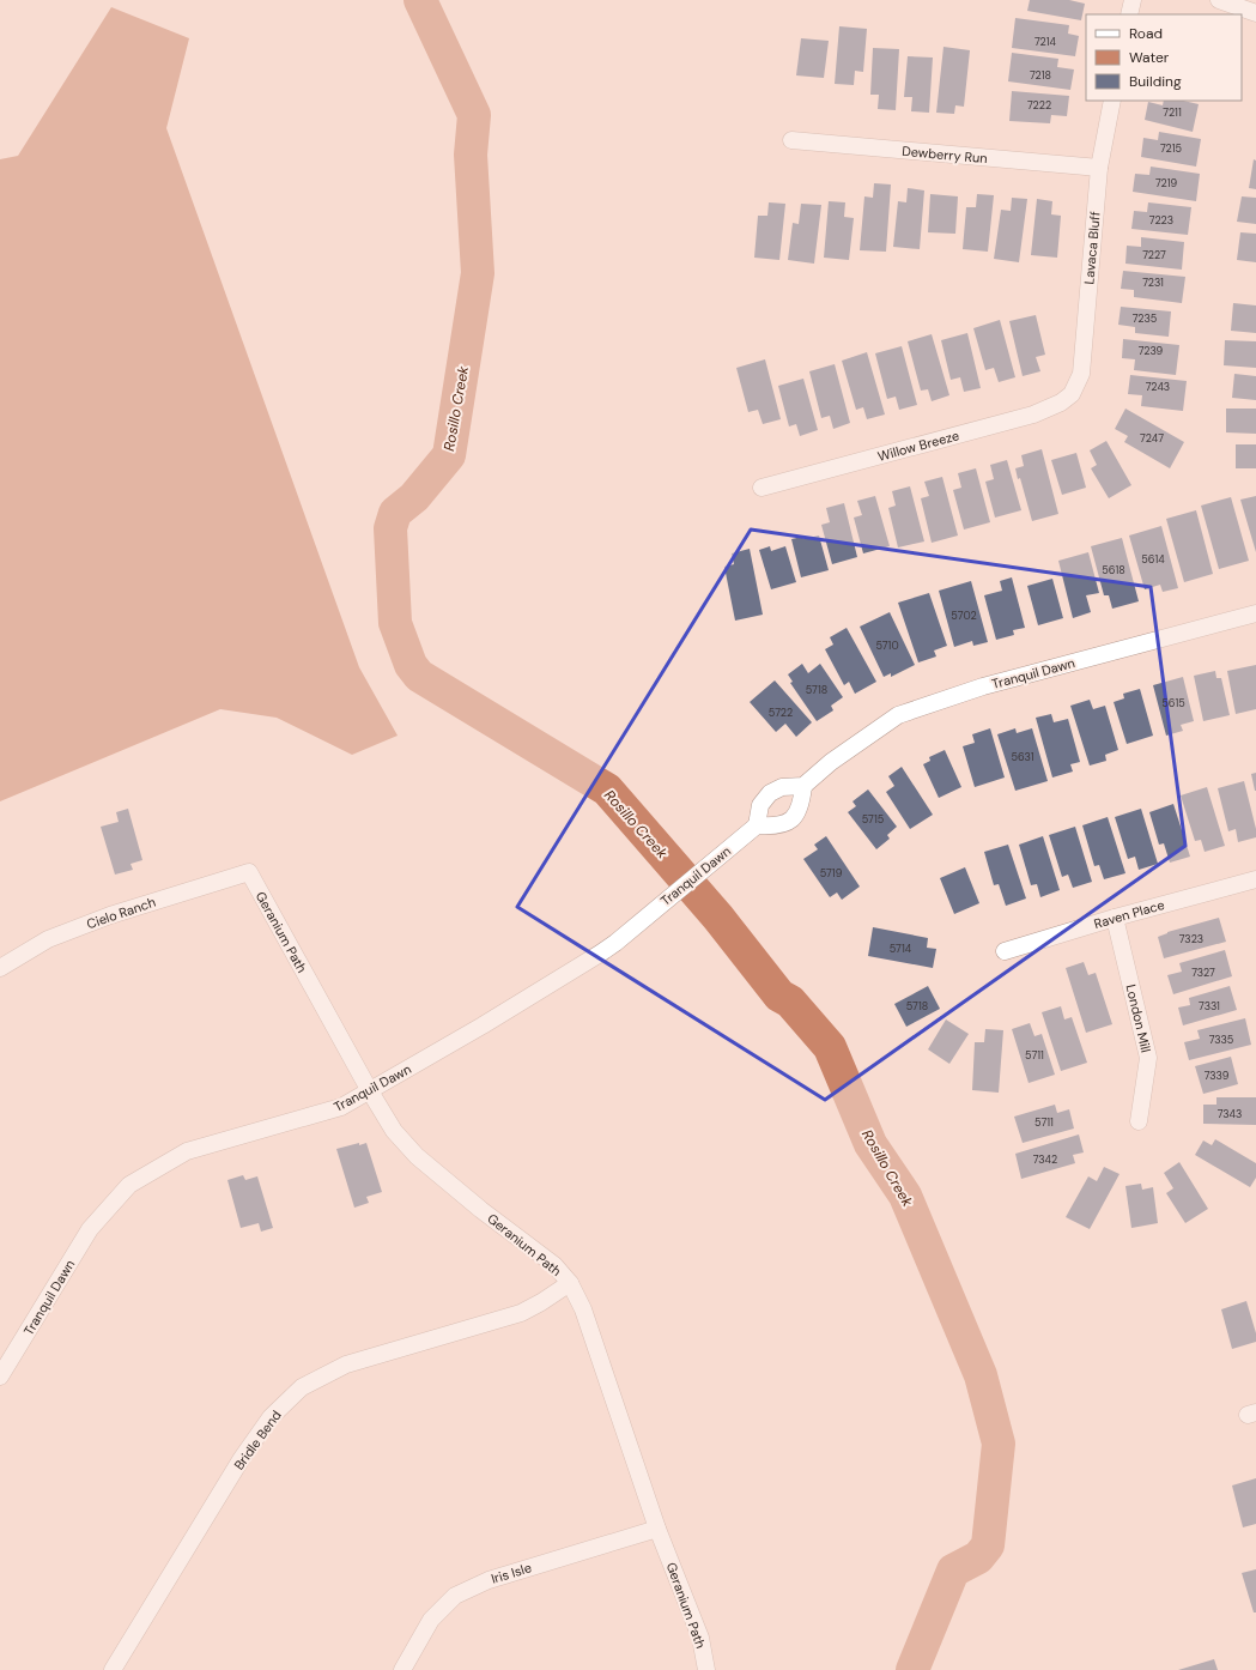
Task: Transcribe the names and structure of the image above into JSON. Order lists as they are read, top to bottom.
{
  "streets": {
    "street": [
      "Dewberry Run",
      "Lavaca Bluff",
      "Willow Breeze",
      "Tranquil Dawn",
      "Cielo Ranch",
      "Raven Place",
      "Geranium Path",
      "London Mill",
      "Bridle Bend",
      "Iris Isle"
    ]
  },
  "crossings": [
    ["Dewberry Run", "Lavaca Bluff"],
    ["Lavaca Bluff", "Willow Breeze"],
    ["Tranquil Dawn", "Geranium Path"],
    ["Cielo Ranch", "Geranium Path"],
    ["Raven Place", "London Mill"],
    ["Geranium Path", "Bridle Bend"],
    ["Geranium Path", "Iris Isle"]
  ],
  "water": ["Rosillo Creek"],
  "house_numbers": [
    "7214",
    "7218",
    "7222",
    "7211",
    "7215",
    "7219",
    "7223",
    "7227",
    "7231",
    "7235",
    "7239",
    "7243",
    "7247",
    "5614",
    "5618",
    "5702",
    "5710",
    "5718",
    "5615",
    "5722",
    "5631",
    "5715",
    "5719",
    "7323",
    "5714",
    "7327",
    "5718",
    "7331",
    "7335",
    "5711",
    "7339",
    "7343",
    "5711",
    "7342"
  ],
  "legend": ["Road", "Water", "Building"]
}
